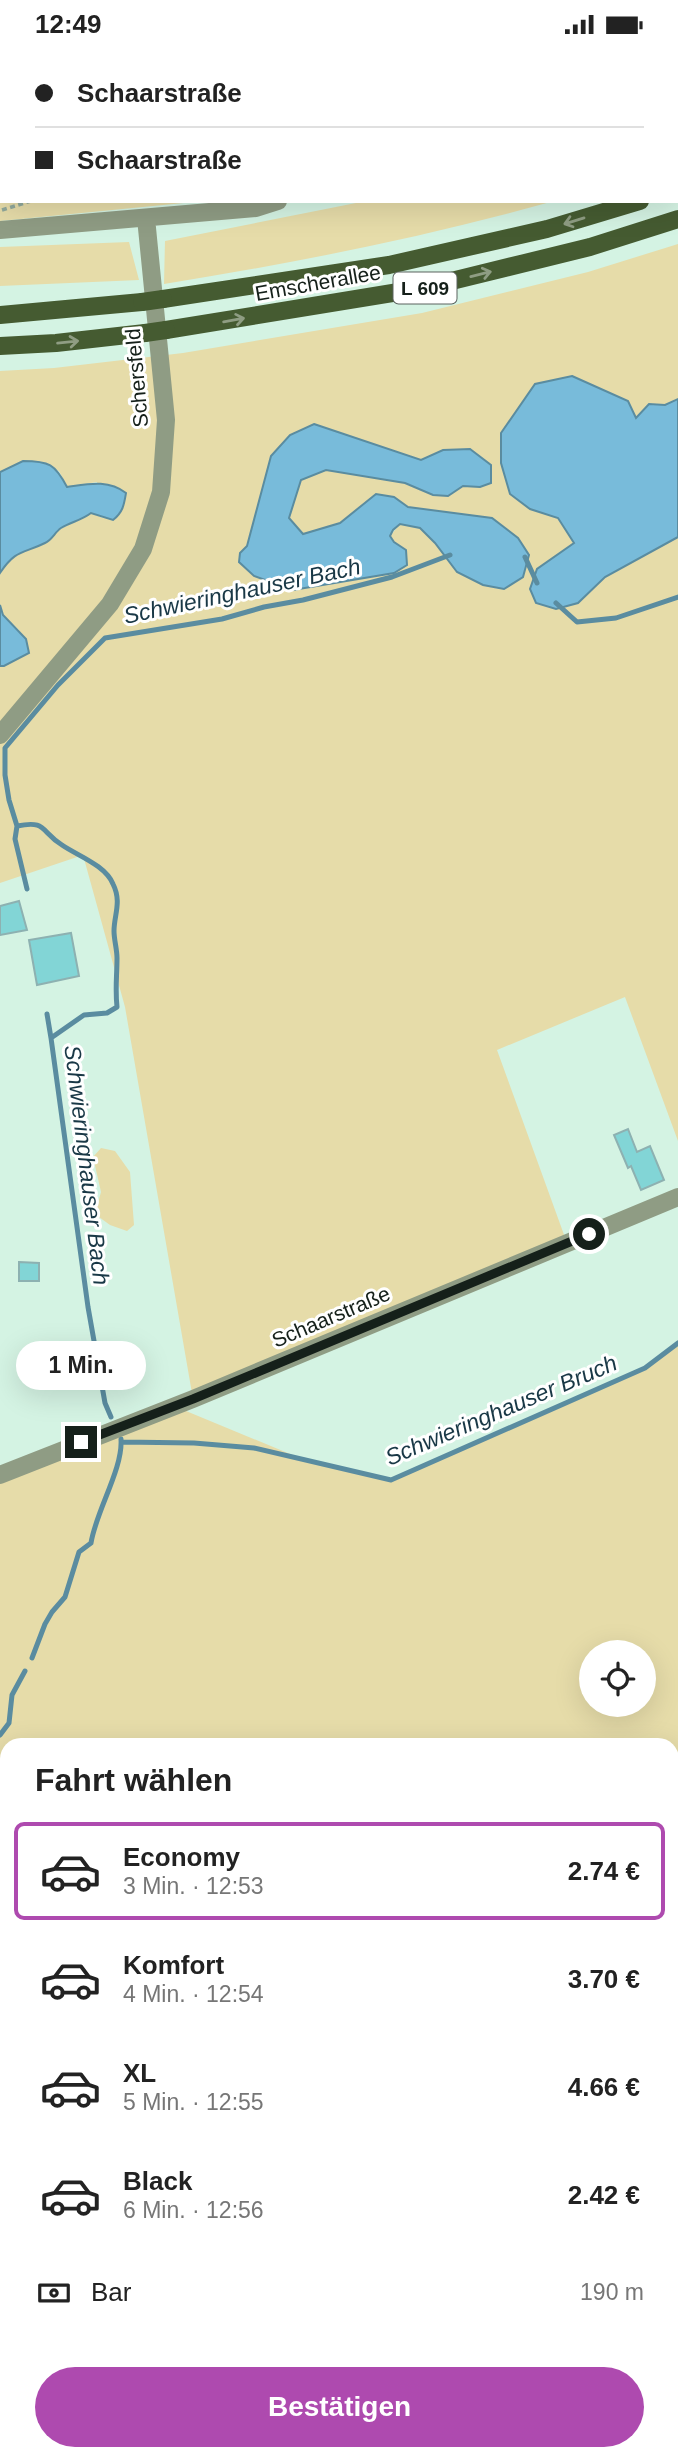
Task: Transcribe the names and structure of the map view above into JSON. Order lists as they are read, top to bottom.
{
  "streets": {
    "main road": ["Emscherallee", "L 609"],
    "street": ["Schersfeld", "Schaarstraße"]
  },
  "water": ["Schwieringhauser Bach", "Schwieringhauser Bruch"],
  "page": {
    "status": "12:49",
    "banner": ["Schaarstraße", "Schaarstraße"],
    "bubble": "1 Min.",
    "heading": "Fahrt wählen",
    "list": [
      {
        "name": "Economy",
        "note": "3 Min. · 12:53",
        "value": "2.74 €"
      },
      {
        "name": "Komfort",
        "note": "4 Min. · 12:54",
        "value": "3.70 €"
      },
      {
        "name": "XL",
        "note": "5 Min. · 12:55",
        "value": "4.66 €"
      },
      {
        "name": "Black",
        "note": "6 Min. · 12:56",
        "value": "2.42 €"
      }
    ],
    "pay": ["Bar", "190 m"],
    "buttons": "Bestätigen"
  }
}
